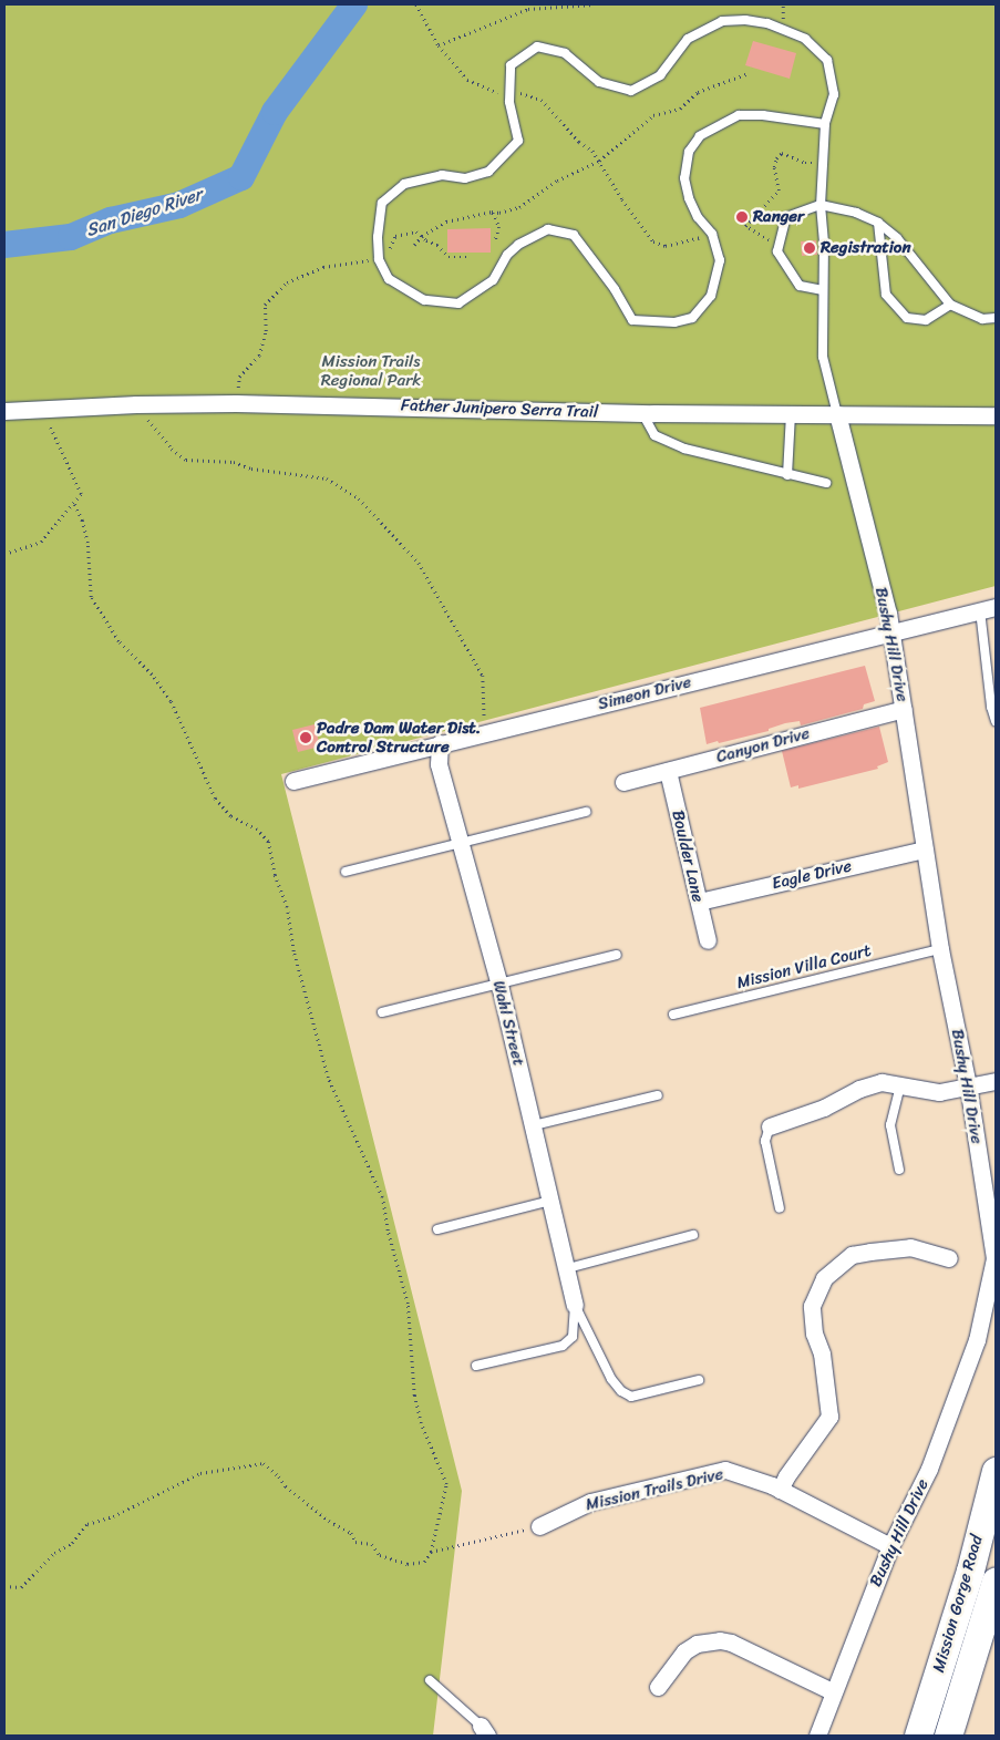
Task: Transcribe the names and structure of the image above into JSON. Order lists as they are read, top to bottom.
{
  "streets": {
    "main road": ["Mission Gorge Road"],
    "street": [
      "Father Junipero Serra Trail",
      "Bushy Hill Drive",
      "Simeon Drive",
      "Canyon Drive",
      "Boulder Lane",
      "Eagle Drive",
      "Wahl Street",
      "Mission Trails Drive"
    ],
    "lane": ["Mission Villa Court"]
  },
  "crossings": [
    ["Father Junipero Serra Trail", "Bushy Hill Drive"],
    ["Bushy Hill Drive", "Simeon Drive"],
    ["Bushy Hill Drive", "Canyon Drive"],
    ["Bushy Hill Drive", "Eagle Drive"],
    ["Bushy Hill Drive", "Mission Villa Court"],
    ["Bushy Hill Drive", "Mission Trails Drive"],
    ["Simeon Drive", "Wahl Street"],
    ["Canyon Drive", "Boulder Lane"],
    ["Boulder Lane", "Eagle Drive"]
  ],
  "water": ["San Diego River"],
  "parks": ["Mission Trails Regional Park"],
  "places": ["Ranger", "Registration", "Padre Dam Water Dist. Control Structure"]
}
